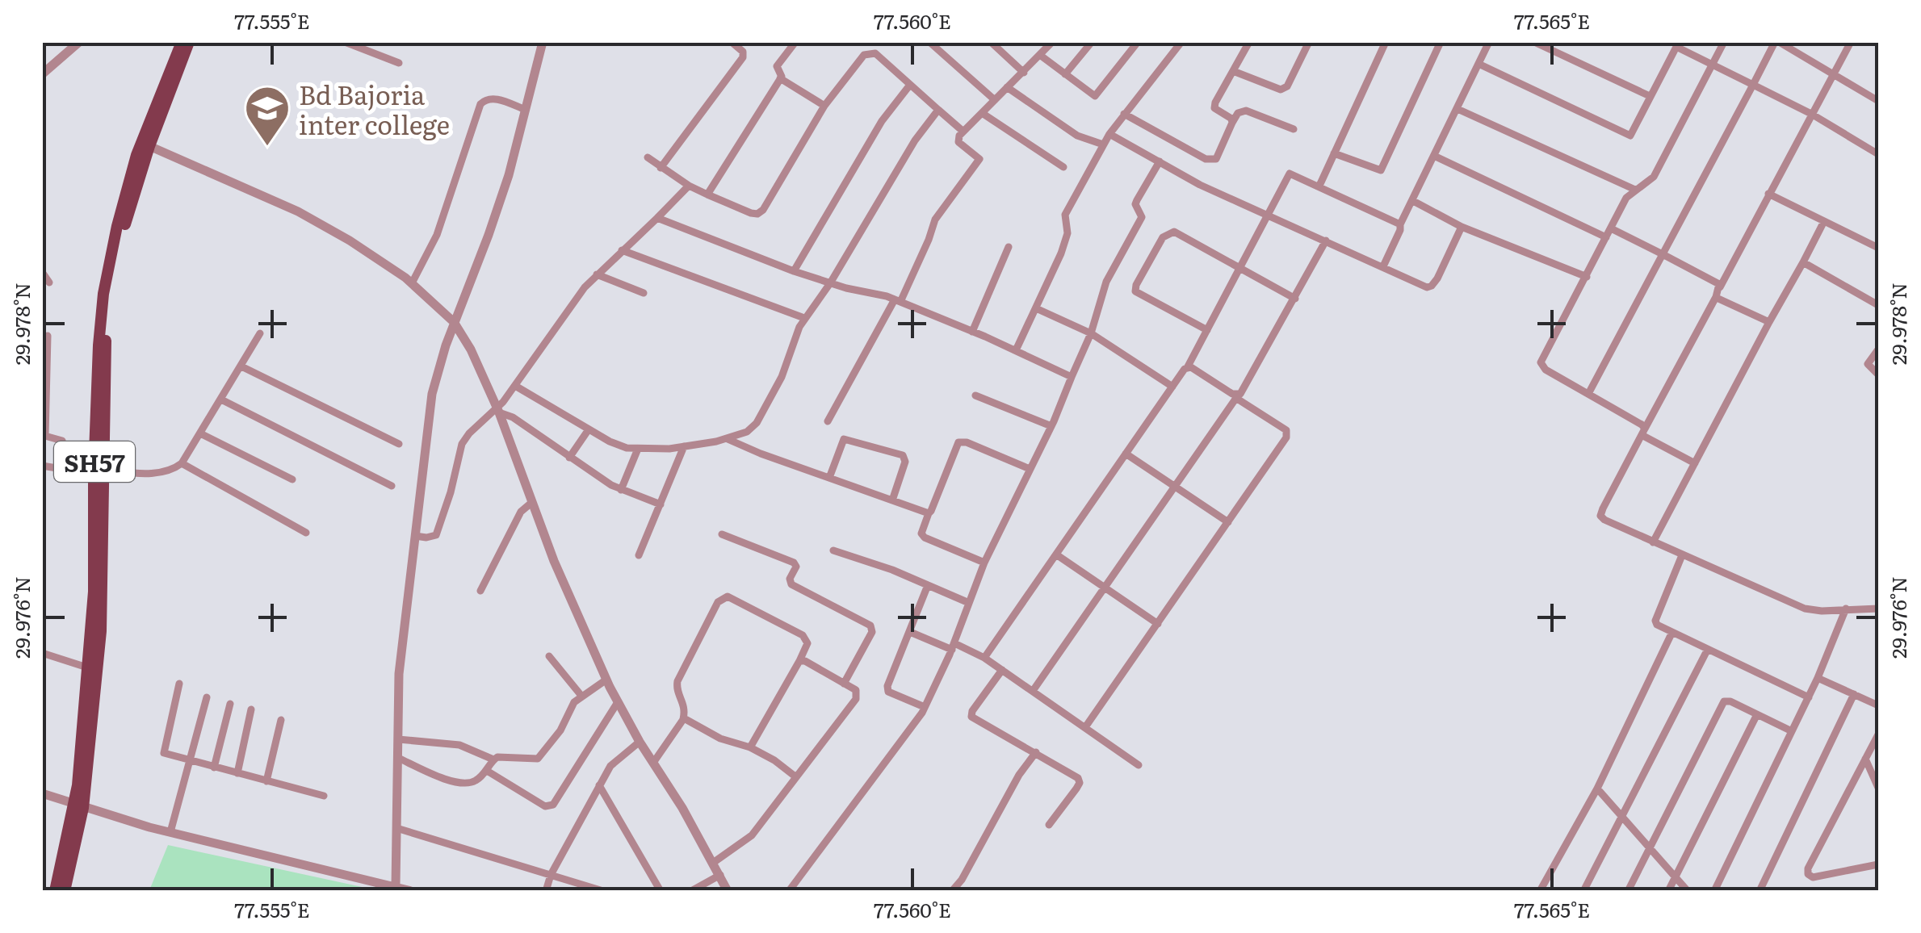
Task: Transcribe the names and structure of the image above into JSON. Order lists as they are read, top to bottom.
{
  "streets": {
    "main road": ["SH57"]
  },
  "places": {
    "school or university": ["Bd Bajoria inter college"]
  },
  "coordinates": [
    "77.555°E",
    "77.560°E",
    "77.565°E",
    "29.978°N",
    "29.976°N"
  ]
}
